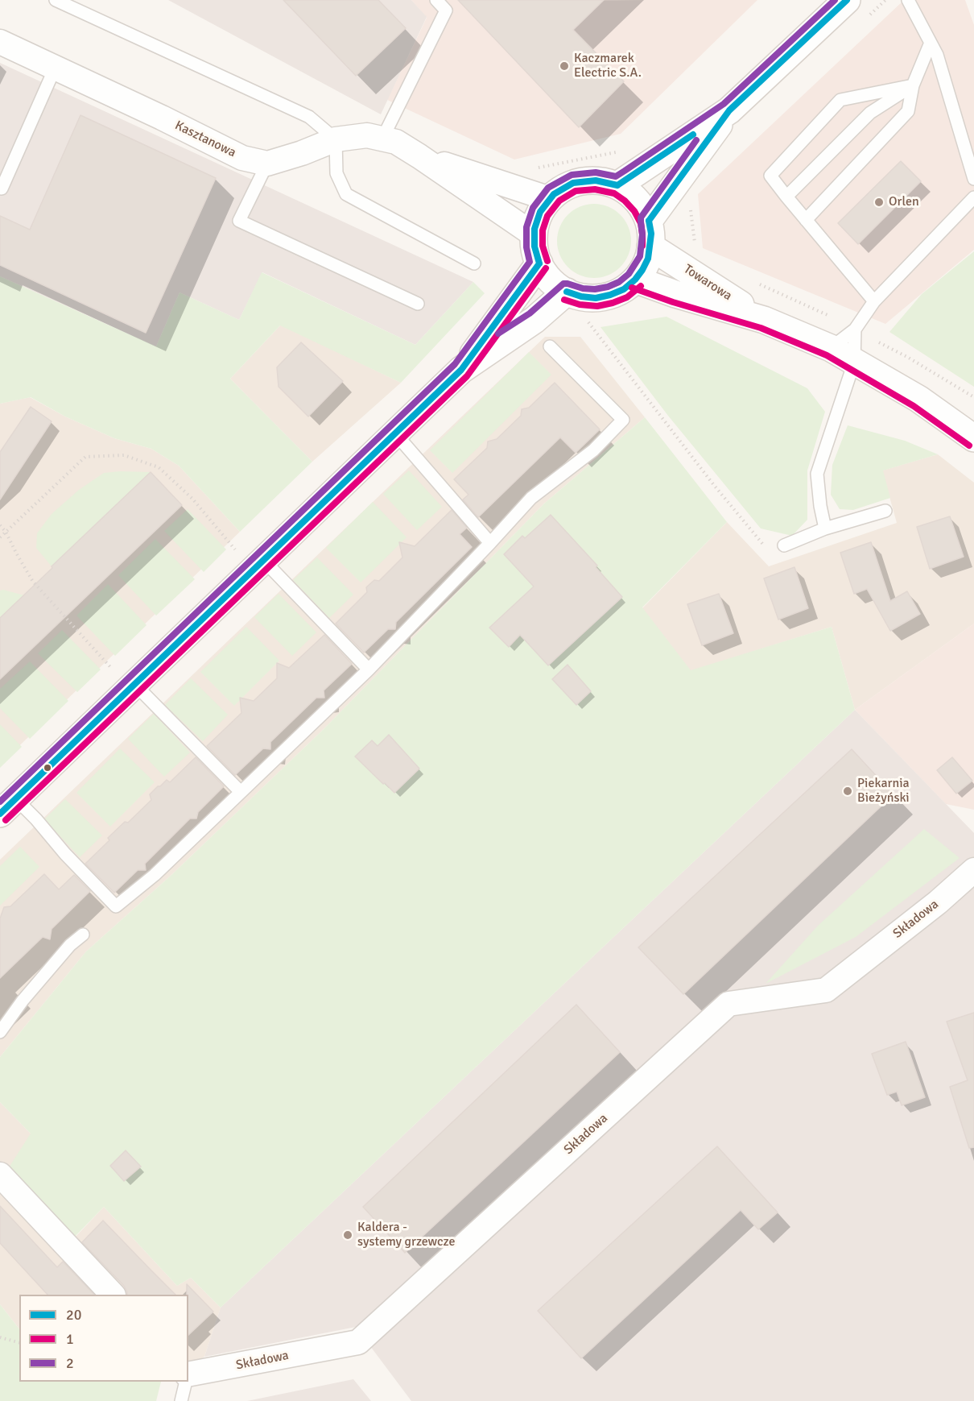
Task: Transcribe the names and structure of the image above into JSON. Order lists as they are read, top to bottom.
{
  "streets": {
    "main road": ["Towarowa"],
    "street": ["Kasztanowa", "Składowa"]
  },
  "crossings": [
    ["Kasztanowa", "Towarowa"]
  ],
  "places": [
    "Kaczmarek Electric S.A.",
    "Orlen",
    "Piekarnia Bieżyński",
    "Kaldera - systemy grzewcze"
  ],
  "lines": ["transit line 20", "transit line 2", "transit line 1"],
  "legend": ["20", "1", "2"]
}
